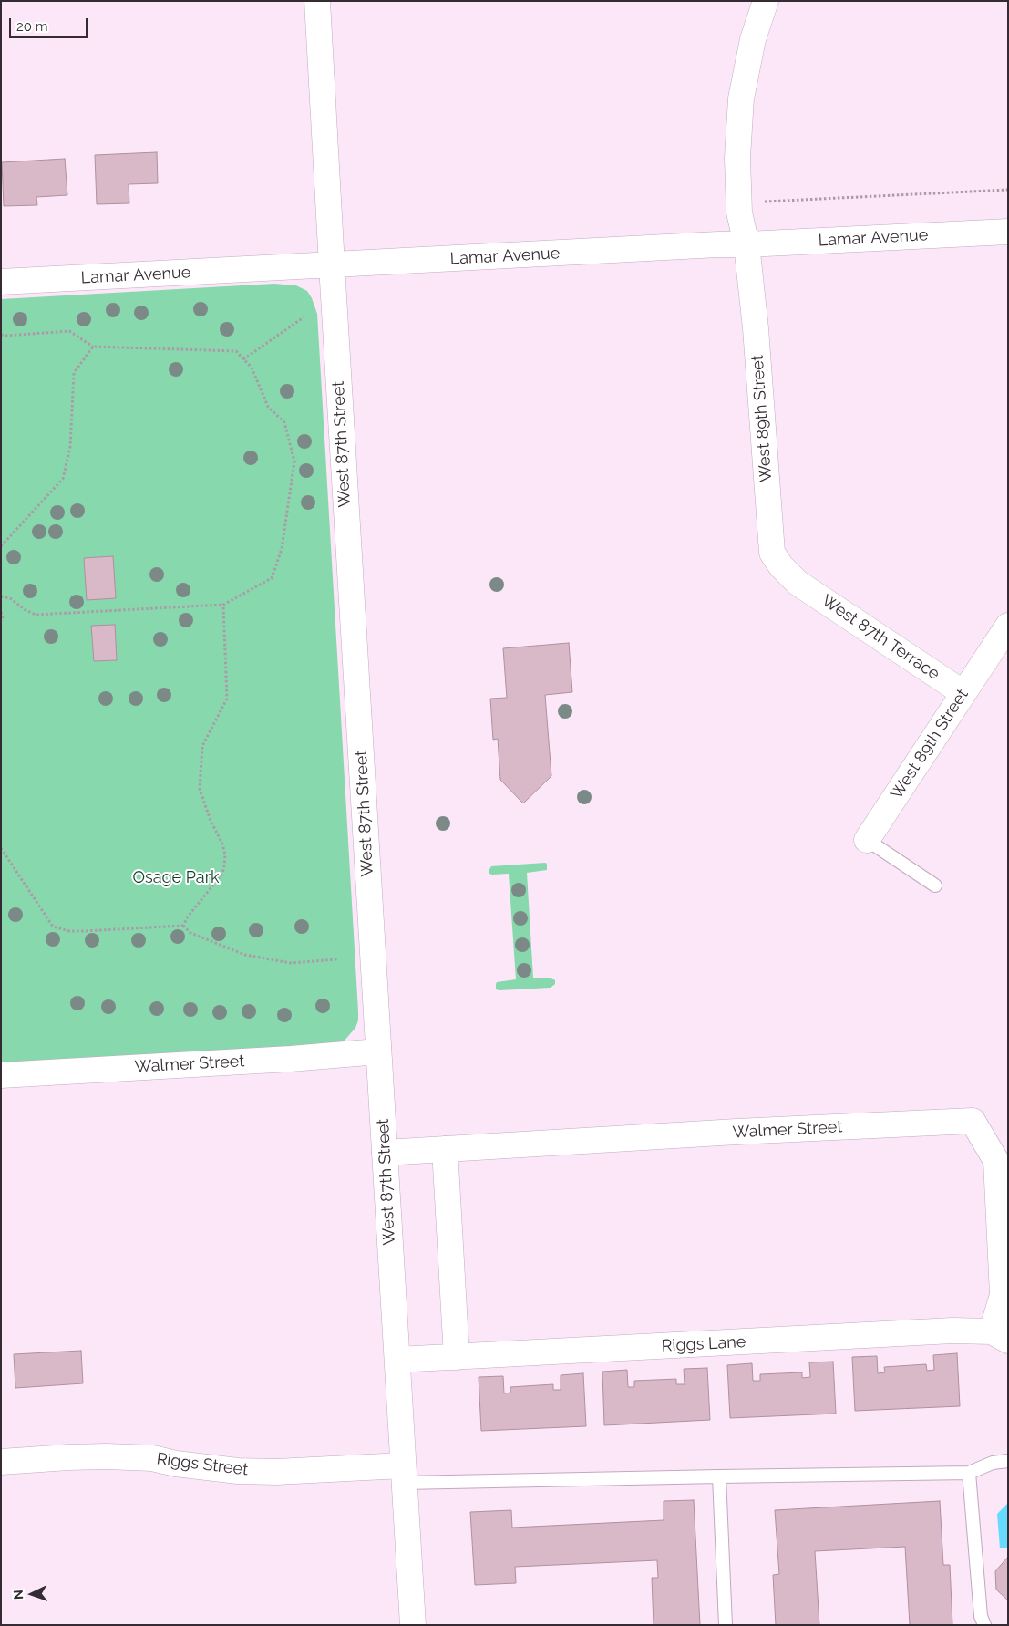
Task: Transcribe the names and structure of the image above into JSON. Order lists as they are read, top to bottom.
{
  "streets": {
    "street": [
      "Lamar Avenue",
      "West 89th Street",
      "West 87th Street",
      "West 87th Terrace",
      "Walmer Street",
      "Riggs Lane",
      "Riggs Street"
    ]
  },
  "crossings": [
    ["Lamar Avenue", "West 89th Street"],
    ["Lamar Avenue", "West 87th Street"],
    ["West 89th Street", "West 87th Terrace"],
    ["West 87th Street", "Walmer Street"],
    ["West 87th Street", "Riggs Lane"],
    ["West 87th Street", "Riggs Street"],
    ["Walmer Street", "Riggs Lane"]
  ],
  "parks": ["Osage Park"],
  "scale_bar": "20 m",
  "north": "left"
}
